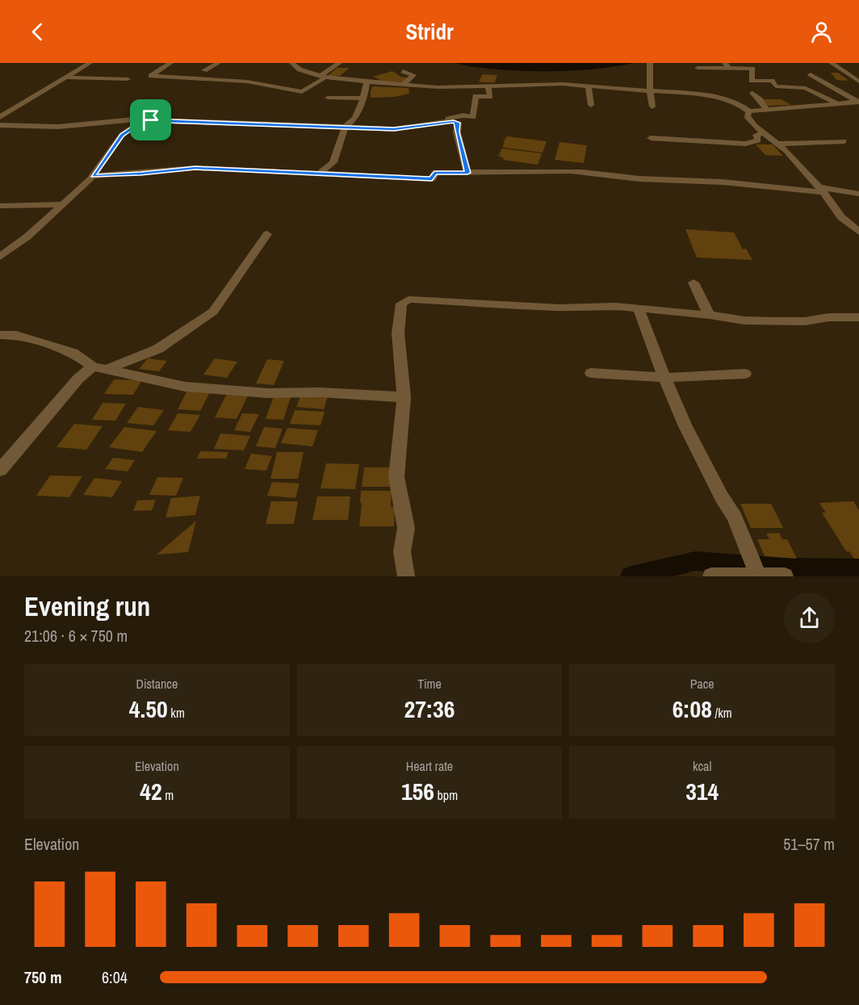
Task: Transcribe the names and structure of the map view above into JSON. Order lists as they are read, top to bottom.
{
  "page": {
    "header": "Stridr",
    "heading": ["Evening run", "21:06 · 6 × 750 m"],
    "stats": [
      ["Distance", "4.50 km"],
      ["Time", "27:36"],
      ["Pace", "6:08 /km"],
      ["Elevation", "42 m"],
      ["Heart rate", "156 bpm"],
      ["kcal", "314"]
    ],
    "chart": ["Elevation", "51–57 m"],
    "list": [
      {
        "name": "750 m",
        "note": "6:04"
      }
    ]
  }
}
